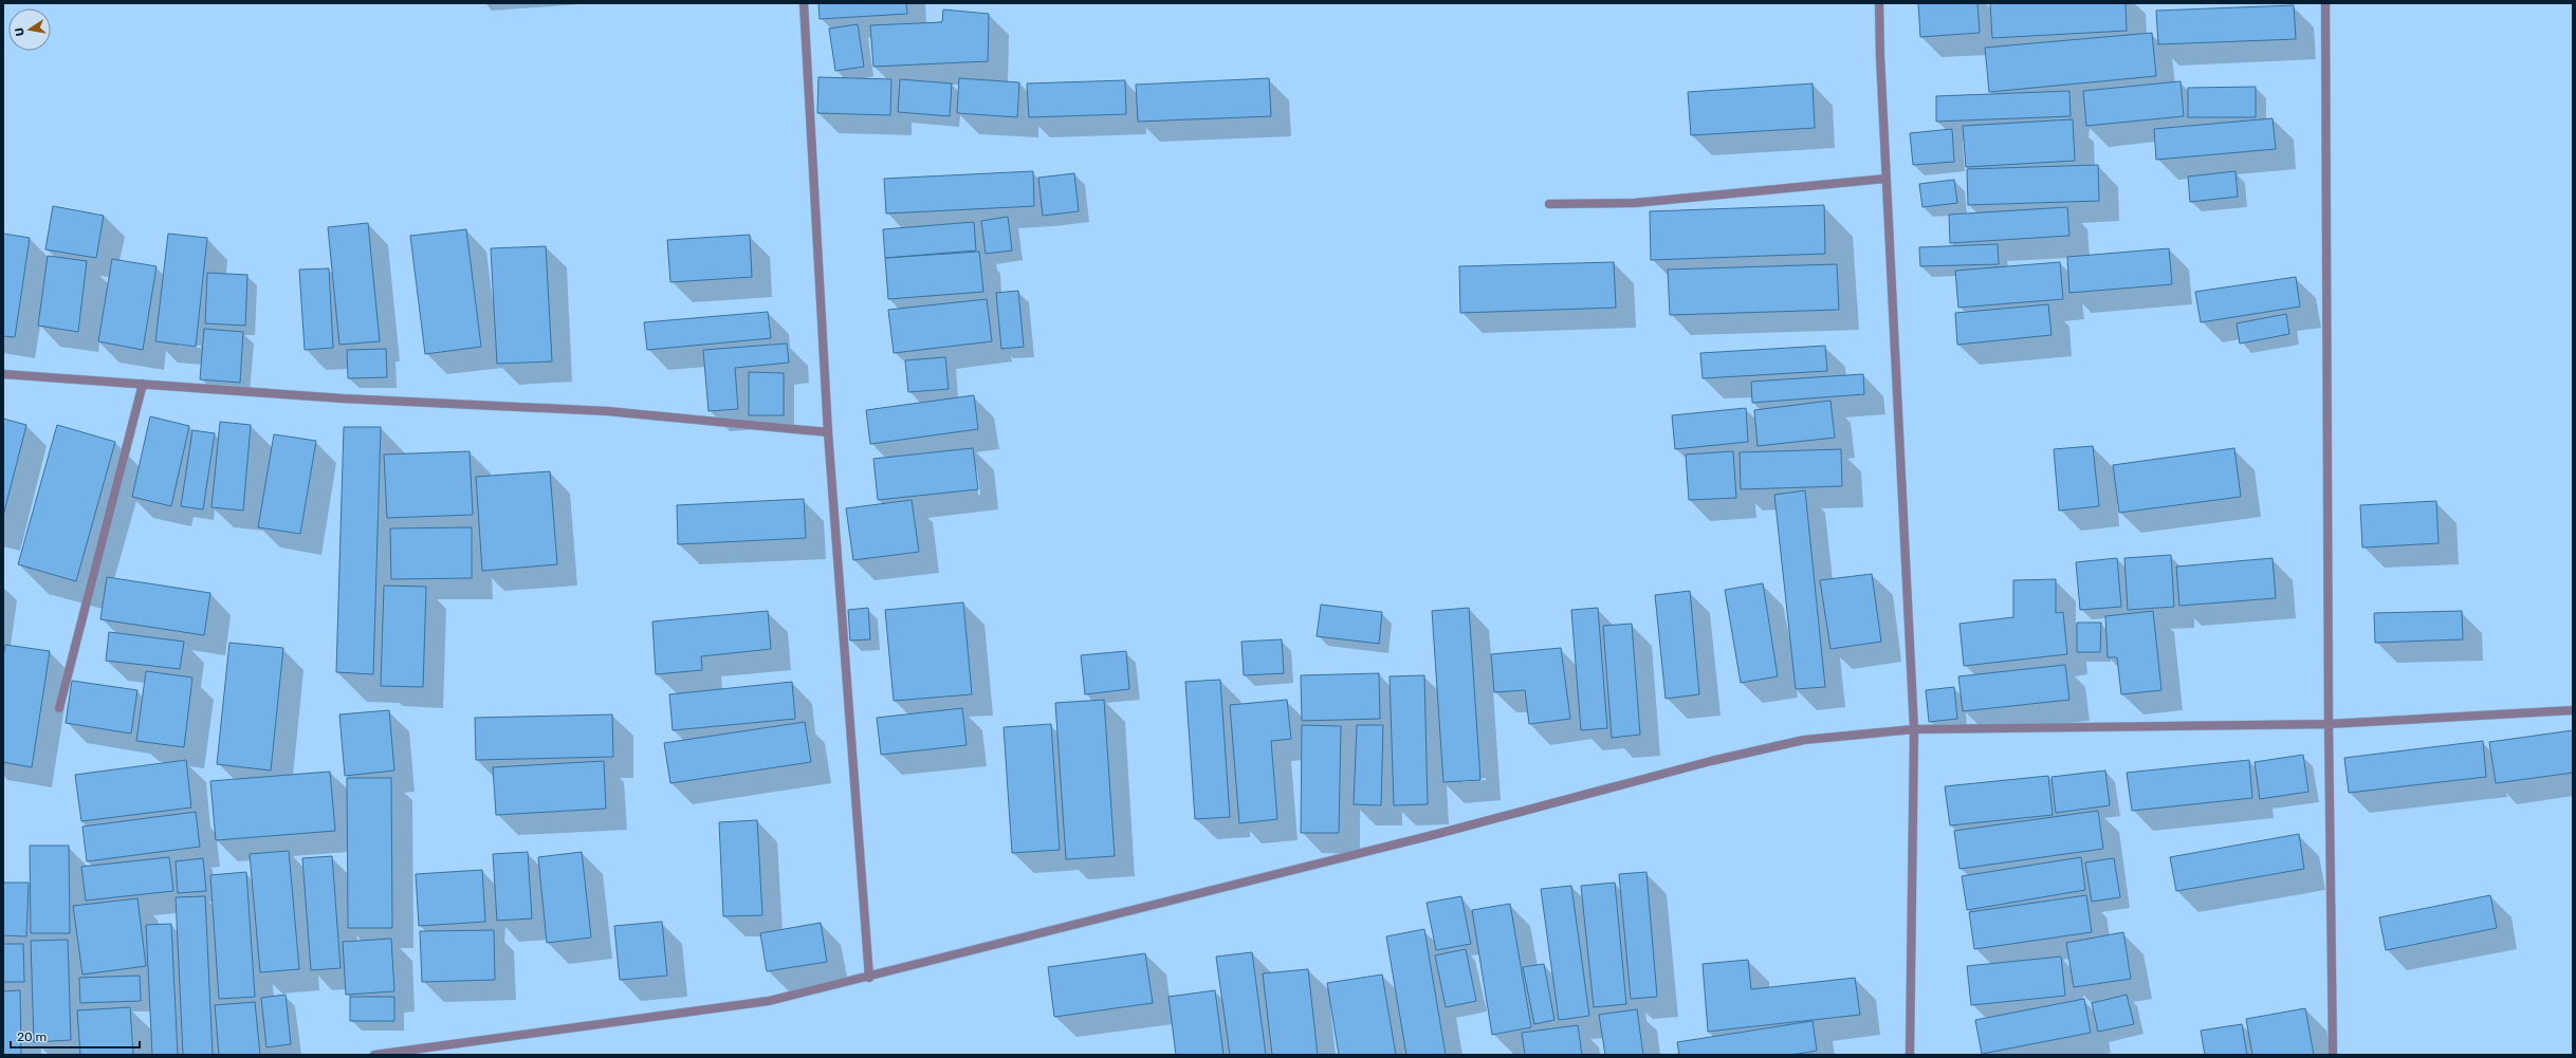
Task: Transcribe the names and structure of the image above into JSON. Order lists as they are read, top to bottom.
{
  "scale_bar": "20 m",
  "north": "left"
}
